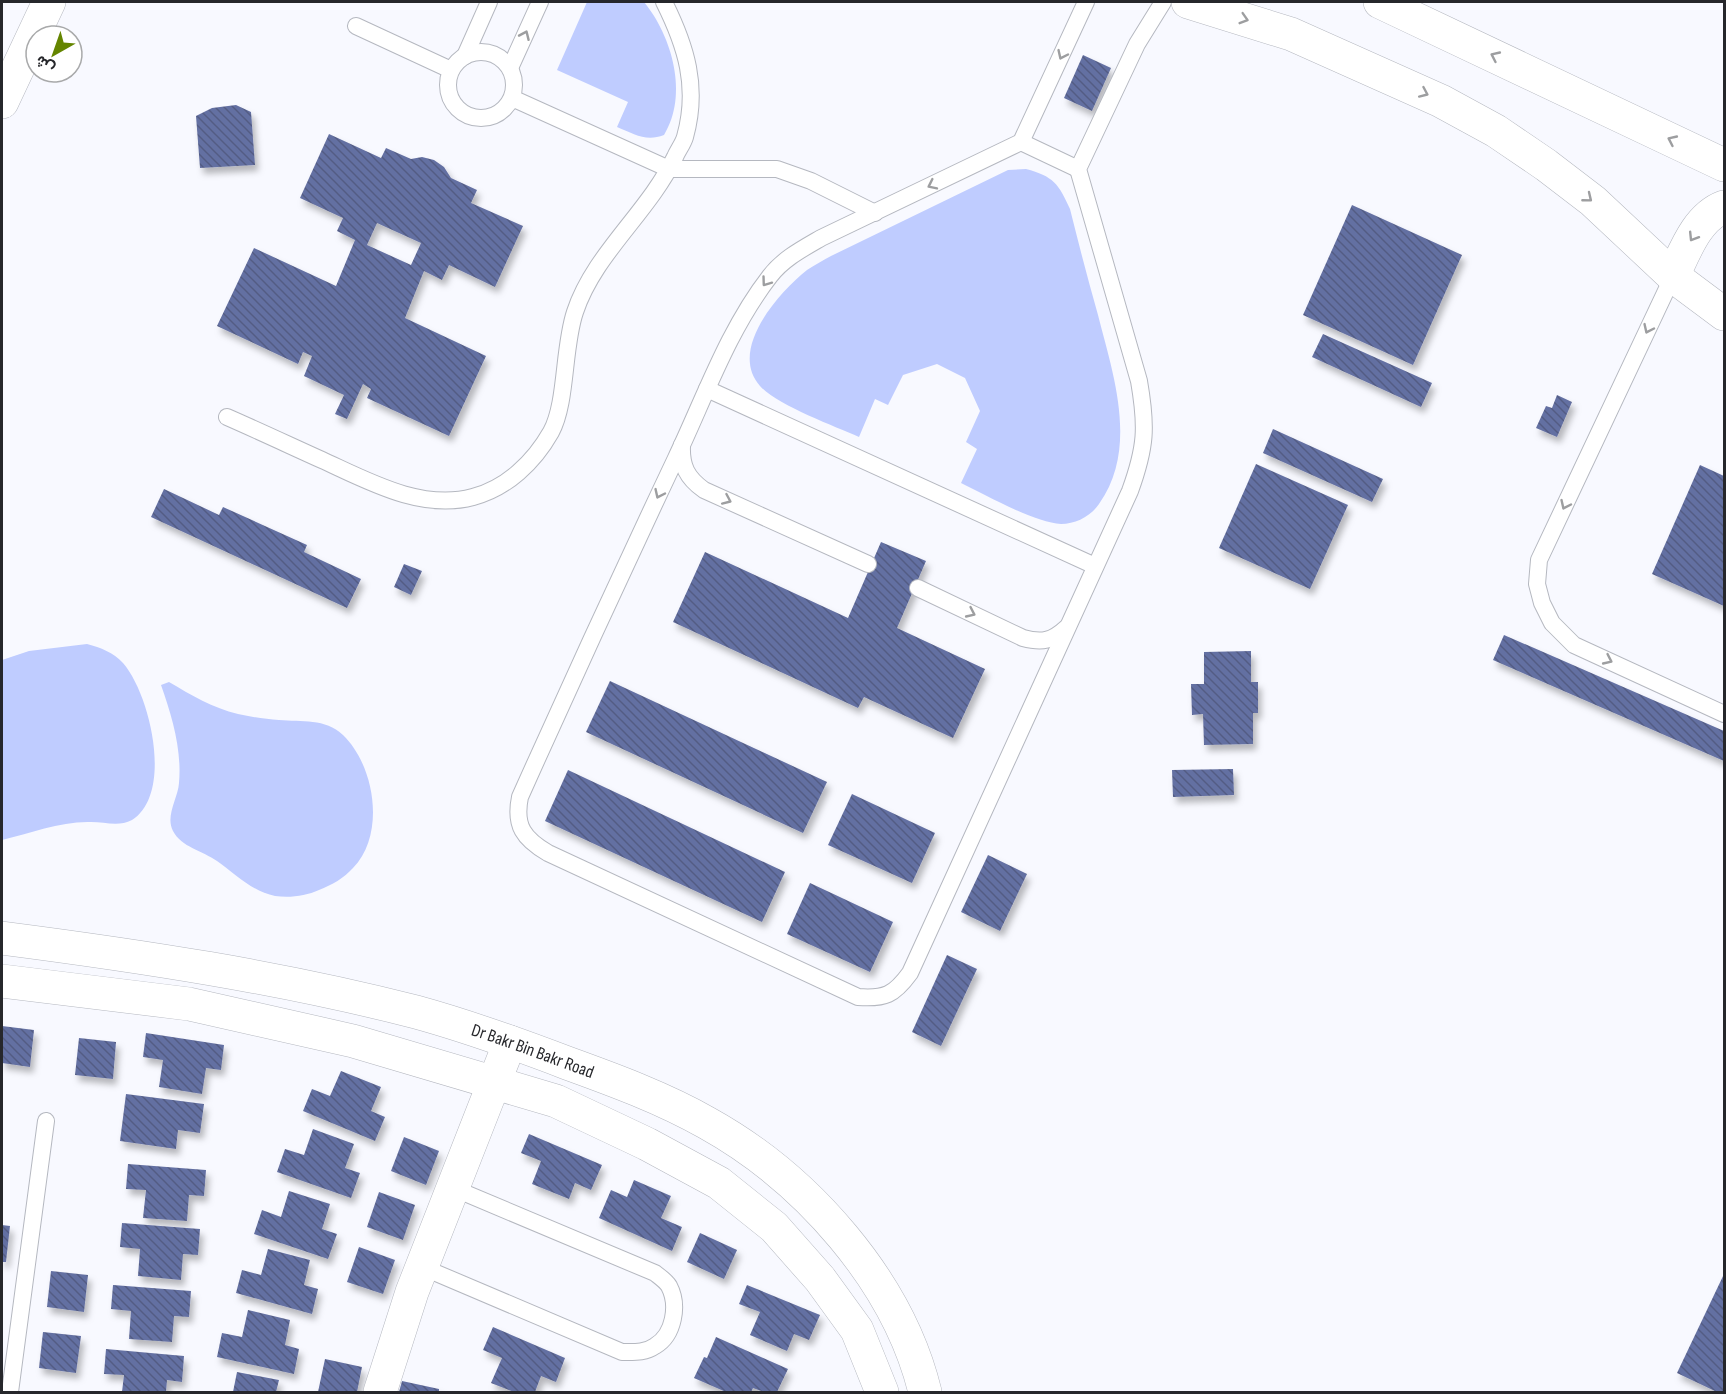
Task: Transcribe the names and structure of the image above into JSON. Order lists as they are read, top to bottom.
{
  "streets": {
    "street": ["Dr Bakr Bin Bakr Road"]
  },
  "north": "bottom left"
}
